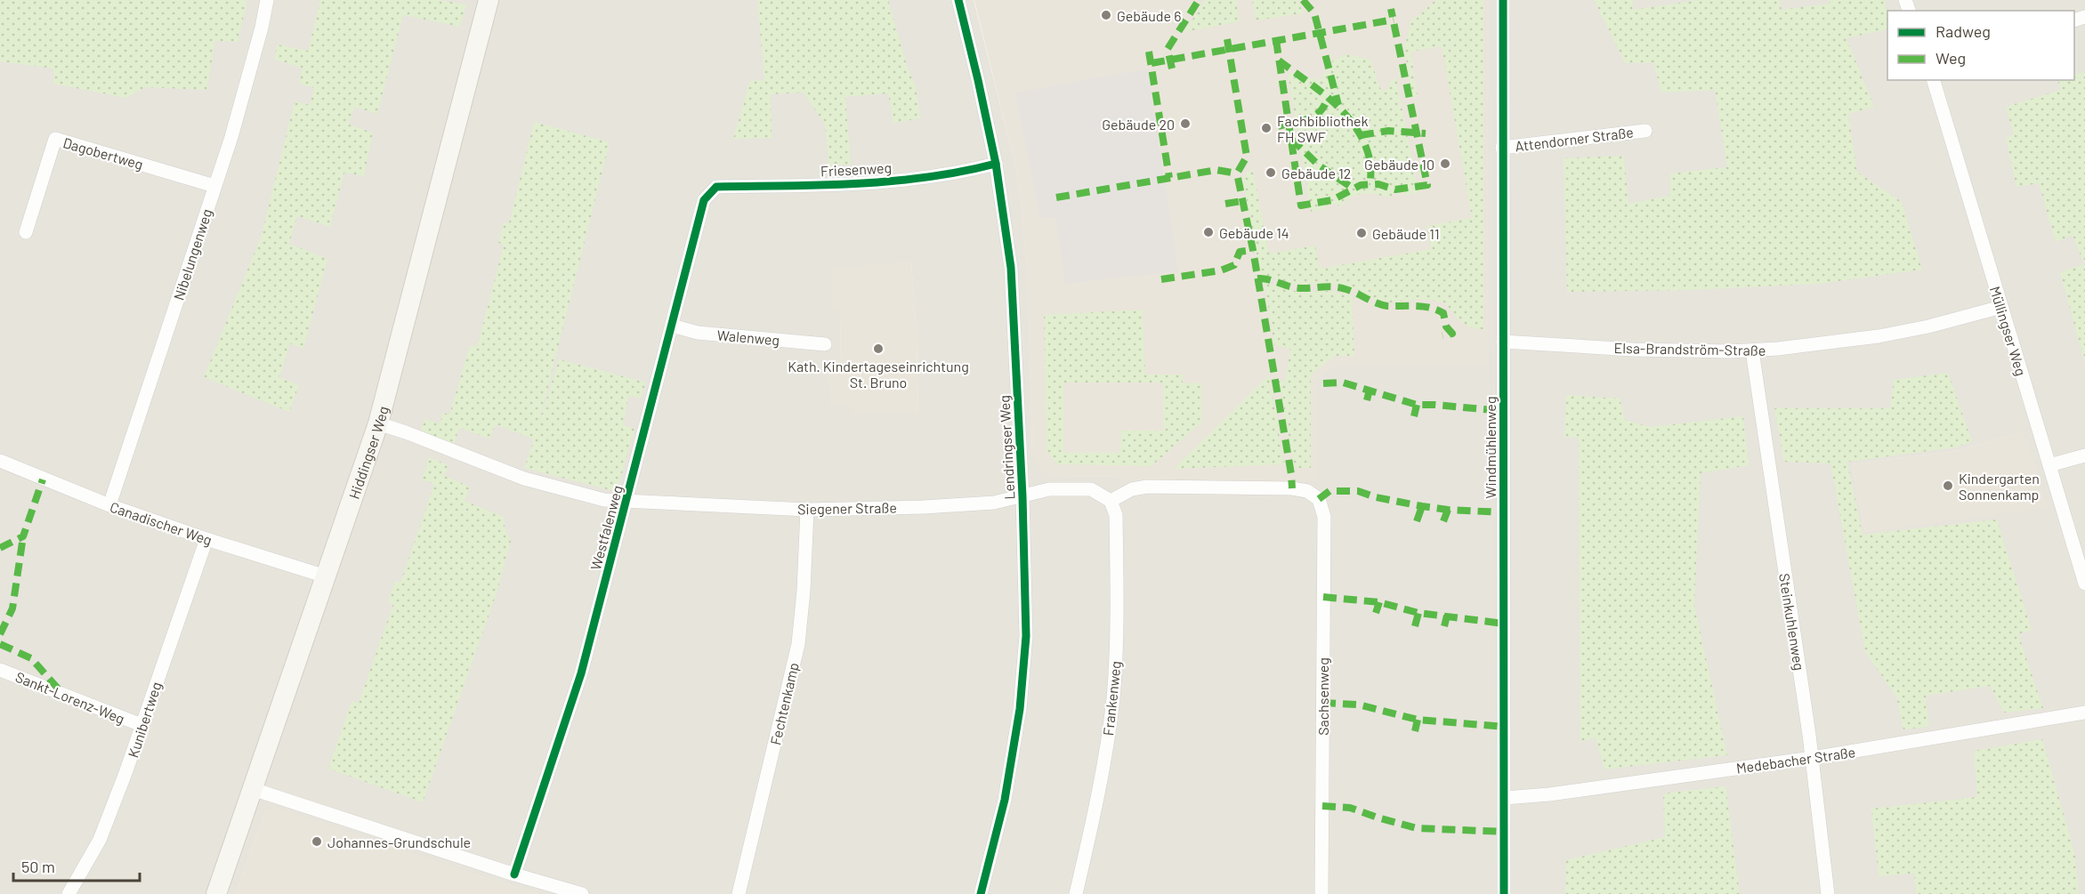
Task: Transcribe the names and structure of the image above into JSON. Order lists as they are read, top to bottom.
{
  "streets": {
    "main road": ["Hiddingser Weg"],
    "street": [
      "Attendorner Straße",
      "Dagobertweg",
      "Friesenweg",
      "Nibelungenweg",
      "Müllingser Weg",
      "Walenweg",
      "Elsa-Brandström-Straße",
      "Lendringser Weg",
      "Windmühlenweg",
      "Siegener Straße",
      "Canadischer Weg",
      "Westfalenweg",
      "Steinkuhlenweg",
      "Sachsenweg",
      "Sankt-Lorenz-Weg",
      "Frankenweg",
      "Fechtenkamp",
      "Kunibertweg",
      "Medebacher Straße"
    ]
  },
  "crossings": [
    ["Attendorner Straße", "Windmühlenweg"],
    ["Dagobertweg", "Nibelungenweg"],
    ["Friesenweg", "Lendringser Weg"],
    ["Friesenweg", "Westfalenweg"],
    ["Nibelungenweg", "Canadischer Weg"],
    ["Müllingser Weg", "Elsa-Brandström-Straße"],
    ["Walenweg", "Westfalenweg"],
    ["Elsa-Brandström-Straße", "Windmühlenweg"],
    ["Elsa-Brandström-Straße", "Steinkuhlenweg"],
    ["Lendringser Weg", "Siegener Straße"],
    ["Windmühlenweg", "Medebacher Straße"],
    ["Hiddingser Weg", "Siegener Straße"],
    ["Hiddingser Weg", "Canadischer Weg"],
    ["Siegener Straße", "Westfalenweg"],
    ["Siegener Straße", "Sachsenweg"],
    ["Siegener Straße", "Frankenweg"],
    ["Siegener Straße", "Fechtenkamp"],
    ["Canadischer Weg", "Kunibertweg"],
    ["Steinkuhlenweg", "Medebacher Straße"],
    ["Sachsenweg", "Frankenweg"],
    ["Sankt-Lorenz-Weg", "Kunibertweg"]
  ],
  "places": [
    "Gebäude 6",
    "Gebäude 20",
    "Fachbibliothek FH SWF",
    "Gebäude 10",
    "Gebäude 12",
    "Gebäude 14",
    "Gebäude 11",
    "Kath. Kindertageseinrichtung St. Bruno",
    "Kindergarten Sonnenkamp",
    "Johannes-Grundschule"
  ],
  "legend": ["Radweg", "Weg"],
  "scale_bar": "50 m"
}
